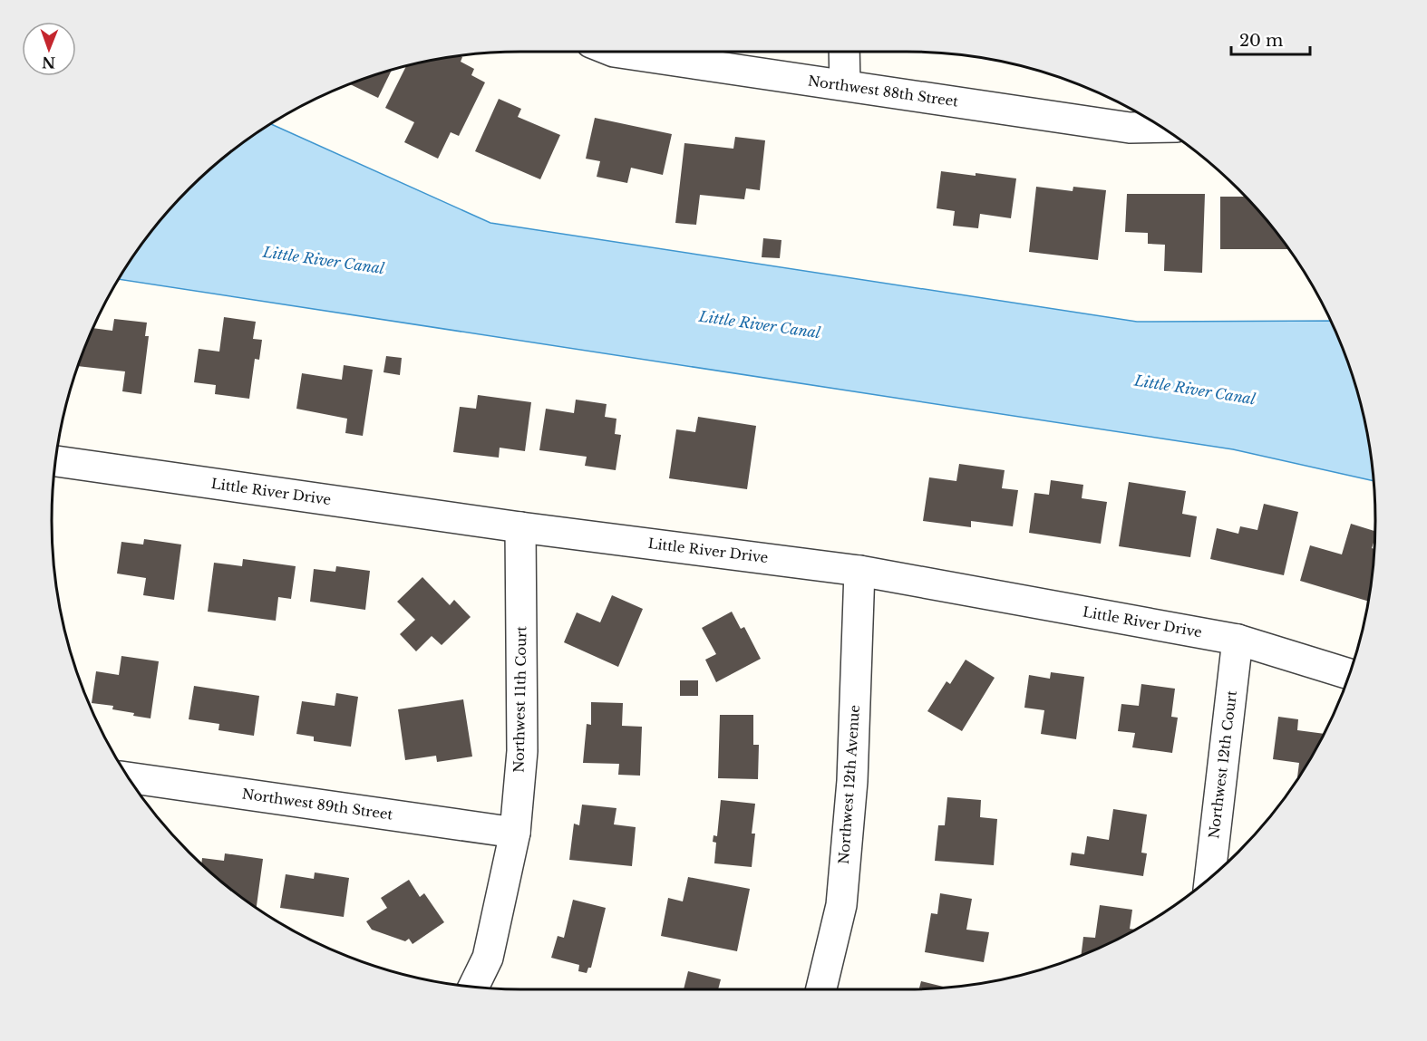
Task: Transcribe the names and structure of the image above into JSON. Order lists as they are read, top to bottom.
{
  "streets": {
    "street": [
      "Northwest 88th Street",
      "Little River Drive",
      "Northwest 11th Court",
      "Northwest 12th Court",
      "Northwest 12th Avenue",
      "Northwest 89th Street"
    ]
  },
  "crossings": [
    ["Little River Drive", "Northwest 11th Court"],
    ["Little River Drive", "Northwest 12th Court"],
    ["Little River Drive", "Northwest 12th Avenue"],
    ["Northwest 11th Court", "Northwest 89th Street"]
  ],
  "water": ["Little River Canal"],
  "scale_bar": "20 m",
  "north": "bottom"
}
